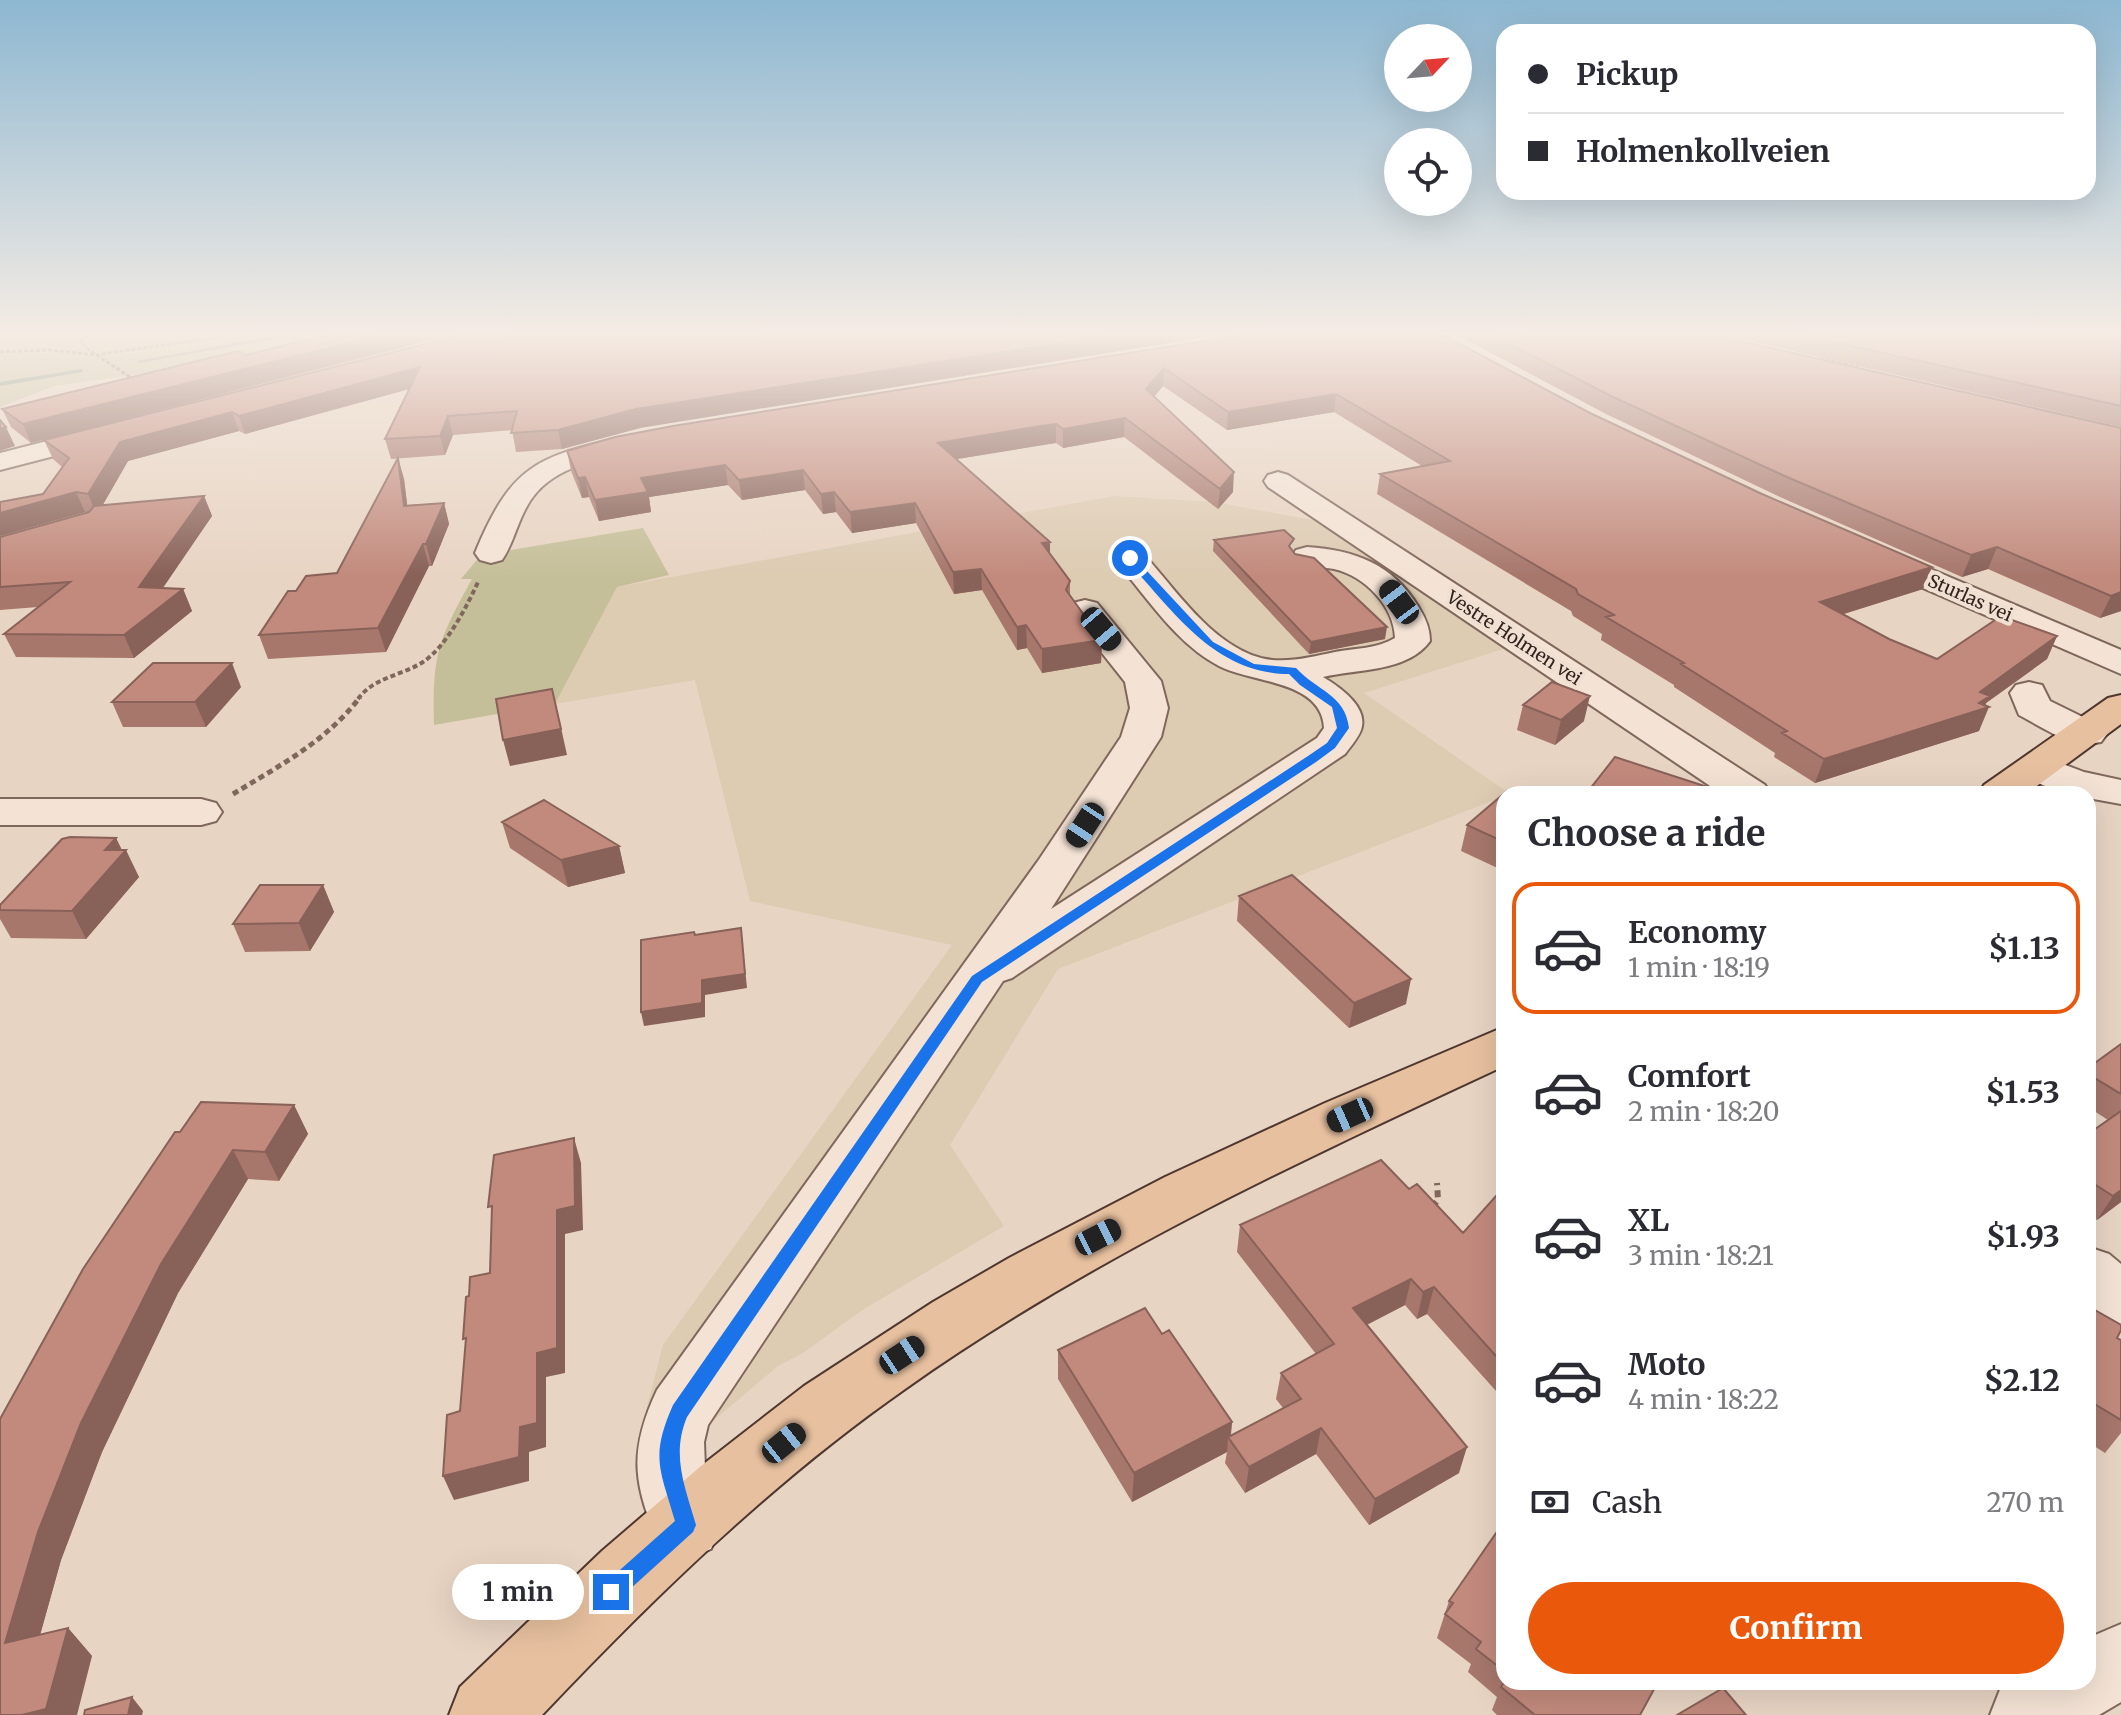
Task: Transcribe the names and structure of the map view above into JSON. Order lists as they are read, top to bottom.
{
  "streets": {
    "street": ["Sturlas vei", "Vestre Holmen vei"]
  },
  "north": "top right",
  "page": {
    "banner": ["Pickup", "Holmenkollveien"],
    "heading": "Choose a ride",
    "list": [
      {
        "name": "Economy",
        "note": "1 min · 18:19",
        "value": "$1.13"
      },
      {
        "name": "Comfort",
        "note": "2 min · 18:20",
        "value": "$1.53"
      },
      {
        "name": "XL",
        "note": "3 min · 18:21",
        "value": "$1.93"
      },
      {
        "name": "Moto",
        "note": "4 min · 18:22",
        "value": "$2.12"
      }
    ],
    "pay": ["Cash", "270 m"],
    "bubble": "1 min",
    "buttons": "Confirm"
  }
}
